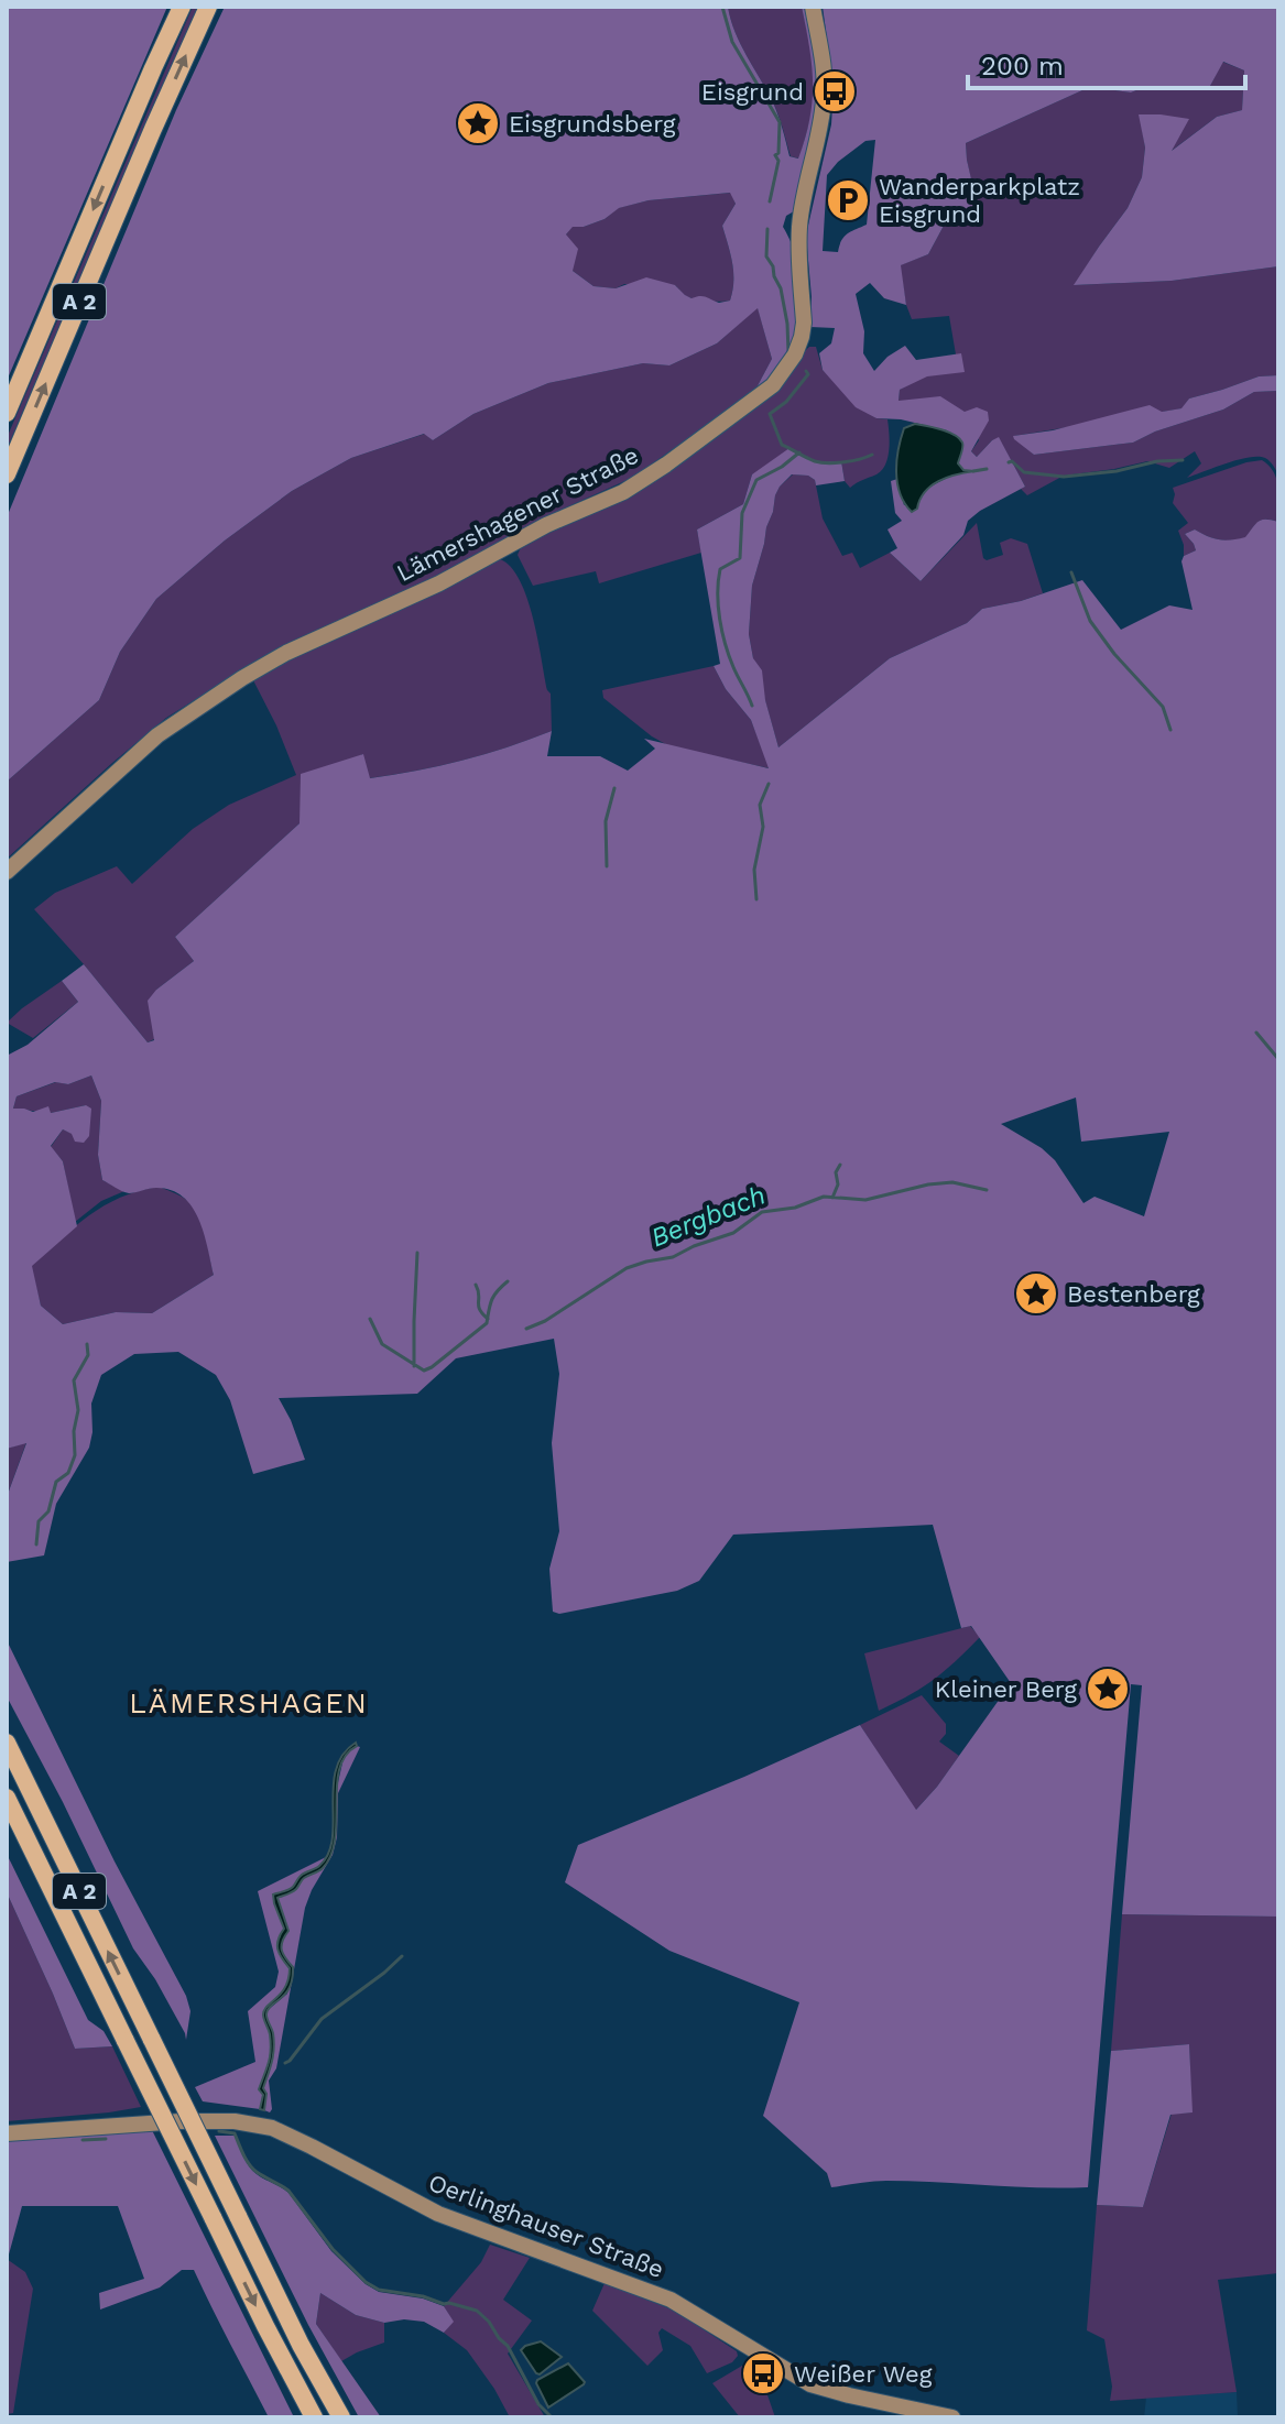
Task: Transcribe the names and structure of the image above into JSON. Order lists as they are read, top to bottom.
{
  "streets": {
    "highway": ["A 2"],
    "main road": ["Lämershagener Straße", "Oerlinghauser Straße"]
  },
  "districts": ["LÄMERSHAGEN"],
  "water": ["Bergbach"],
  "places": {
    "bus stop": ["Eisgrund", "Weißer Weg"],
    "place": ["Eisgrundsberg", "Bestenberg", "Kleiner Berg"],
    "parking": ["Wanderparkplatz Eisgrund"]
  },
  "scale_bar": "200 m"
}
